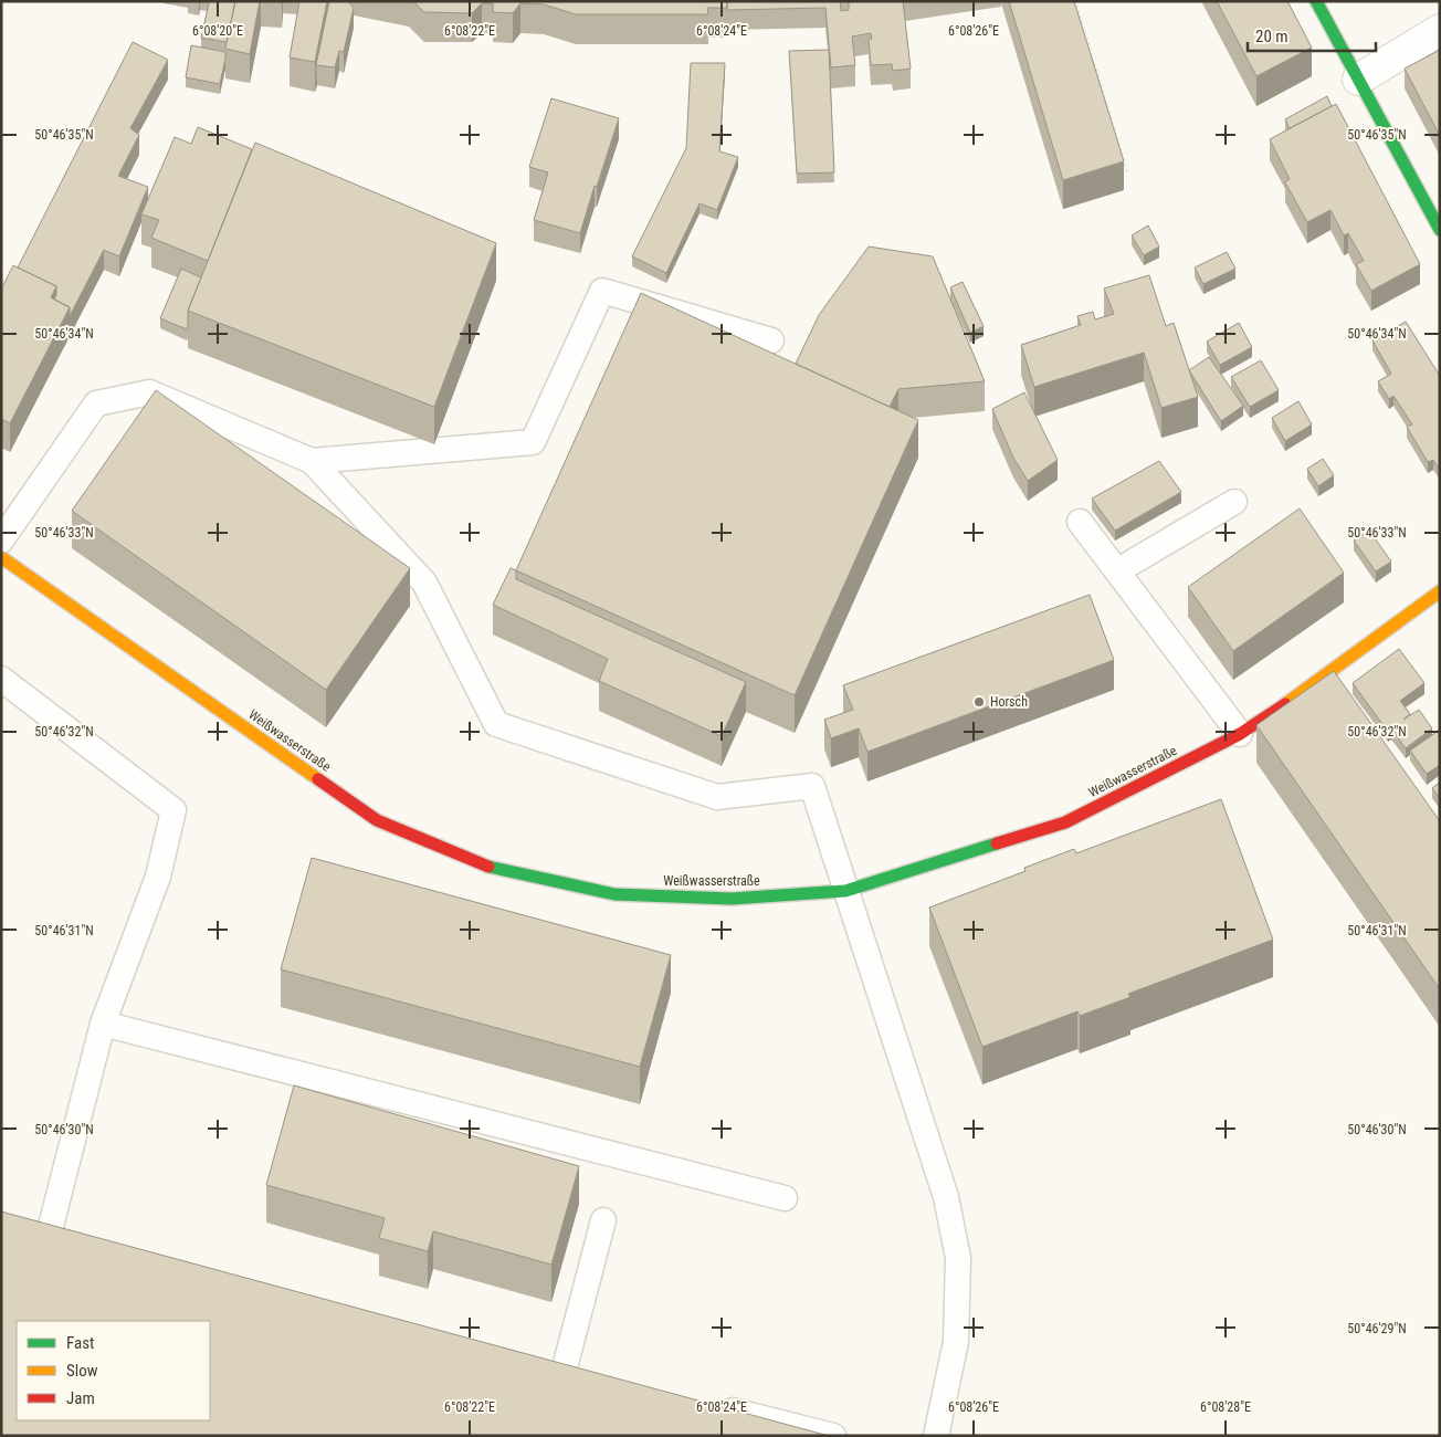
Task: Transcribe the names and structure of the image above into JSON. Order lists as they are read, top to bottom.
{
  "streets": {
    "street": ["Weißwasserstraße"]
  },
  "places": ["Horsch"],
  "legend": ["Fast", "Slow", "Jam"],
  "scale_bar": "20 m",
  "coordinates": [
    "6°08'20\"E",
    "6°08'22\"E",
    "6°08'24\"E",
    "6°08'26\"E",
    "50°46'35\"N",
    "50°46'34\"N",
    "50°46'33\"N",
    "50°46'32\"N",
    "50°46'31\"N",
    "50°46'30\"N",
    "50°46'29\"N",
    "6°08'28\"E"
  ]
}
